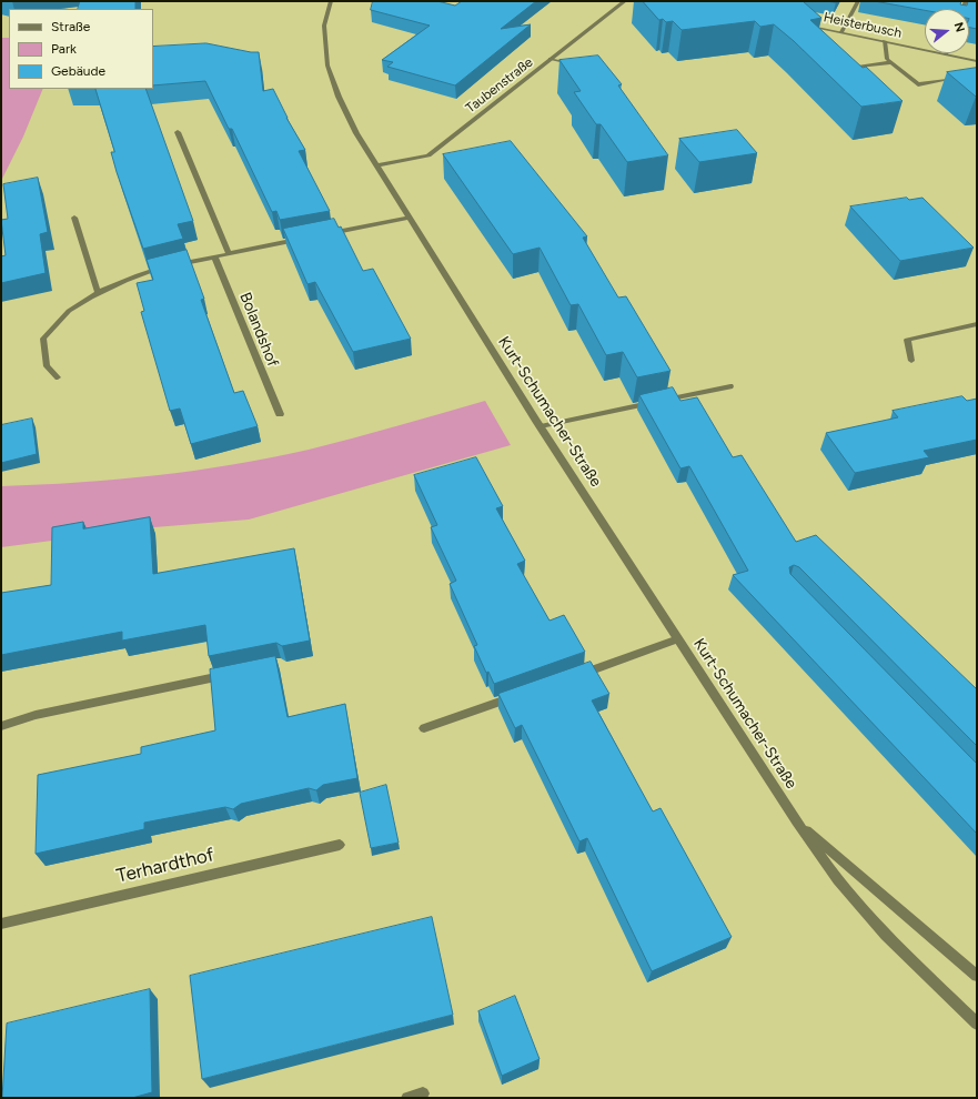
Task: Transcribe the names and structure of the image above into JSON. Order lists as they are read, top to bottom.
{
  "streets": {
    "street": [
      "Heisterbusch",
      "Taubenstraße",
      "Bolandshof",
      "Kurt-Schumacher-Straße",
      "Terhardthof"
    ]
  },
  "crossings": [
    ["Taubenstraße", "Kurt-Schumacher-Straße"]
  ],
  "legend": ["Straße", "Park", "Gebäude"],
  "north": "right"
}
